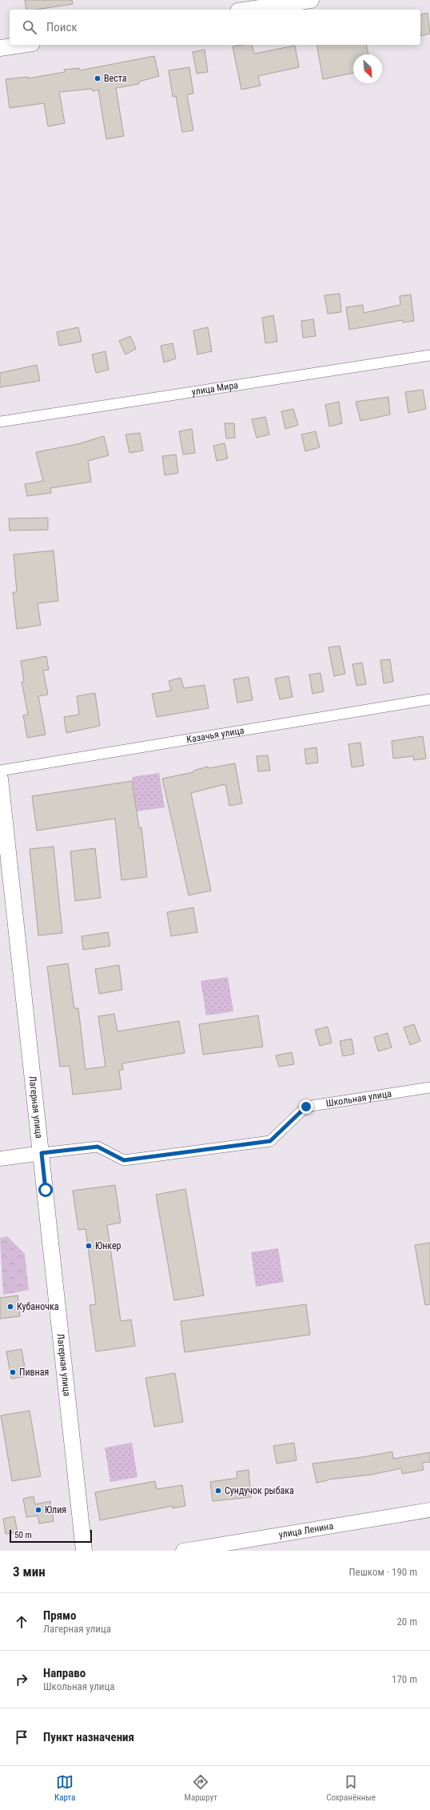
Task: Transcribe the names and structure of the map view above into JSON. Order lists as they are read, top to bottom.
{
  "streets": {
    "main road": ["Лагерная улица"],
    "street": [
      "улица Мира",
      "Казачья улица",
      "Школьная улица",
      "улица Ленина"
    ]
  },
  "crossings": [
    ["Школьная улица", "Лагерная улица"]
  ],
  "places": [
    "Веста",
    "Юнкер",
    "Кубаночка",
    "Пивная",
    "Сундучок рыбака",
    "Юлия"
  ],
  "scale_bar": "50 m",
  "north": "bottom right",
  "page": {
    "search": "Поиск",
    "scale": "50 m",
    "heading": ["3 мин", "Пешком · 190 m"],
    "list": [
      ["Прямо", "Лагерная улица", "20 m"],
      ["Направо", "Школьная улица", "170 m"],
      "Пункт назначения"
    ],
    "nav": ["Карта", "Маршрут", "Сохранённые"]
  }
}
